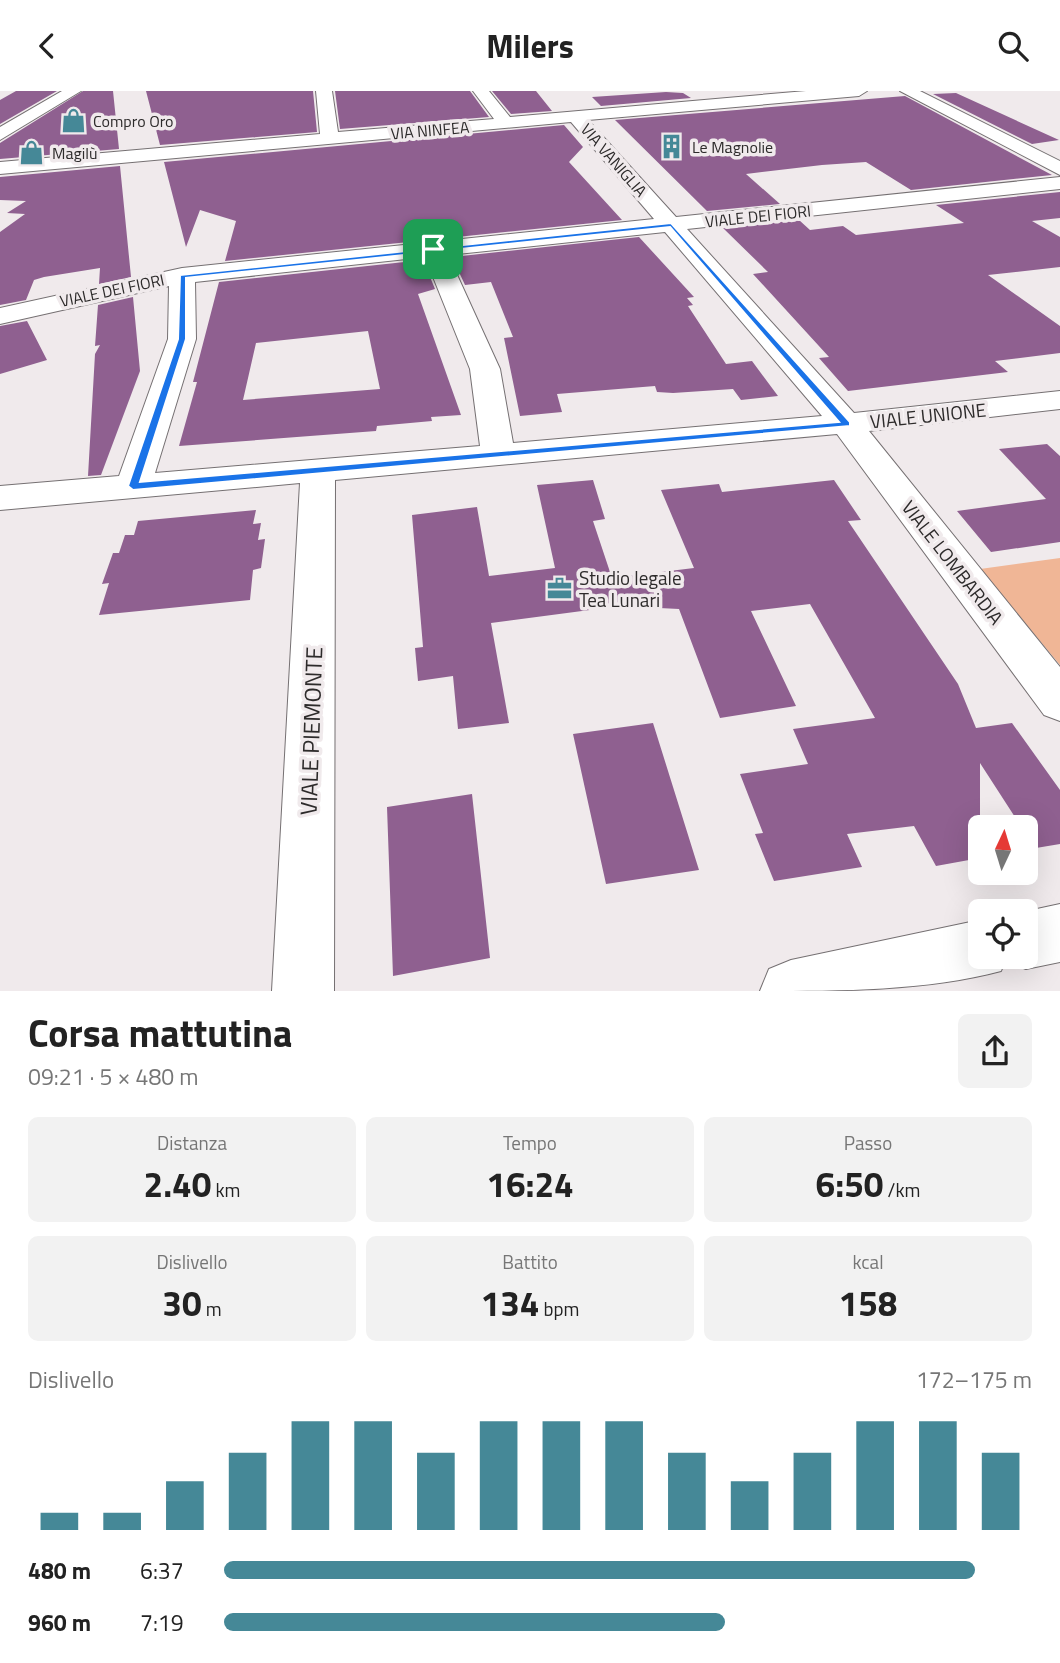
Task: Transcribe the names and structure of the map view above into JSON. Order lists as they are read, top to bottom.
{
  "streets": {
    "street": [
      "VIA NINFEA",
      "VIA VANIGLIA",
      "VIALE DEI FIORI",
      "VIALE UNIONE",
      "VIALE LOMBARDIA",
      "VIALE PIEMONTE"
    ]
  },
  "crossings": [
    ["VIA NINFEA", "VIA VANIGLIA"],
    ["VIA VANIGLIA", "VIALE DEI FIORI"],
    ["VIA VANIGLIA", "VIALE UNIONE"],
    ["VIA VANIGLIA", "VIALE LOMBARDIA"],
    ["VIALE UNIONE", "VIALE LOMBARDIA"],
    ["VIALE UNIONE", "VIALE PIEMONTE"]
  ],
  "places": {
    "shop": ["Compro Oro", "Magilù"],
    "building": ["Le Magnolie"],
    "office": ["Studio legale Tea Lunari"]
  },
  "north": "top",
  "page": {
    "header": "Milers",
    "heading": ["Corsa mattutina", "09:21 · 5 × 480 m"],
    "stats": [
      ["Distanza", "2.40 km"],
      ["Tempo", "16:24"],
      ["Passo", "6:50 /km"],
      ["Dislivello", "30 m"],
      ["Battito", "134 bpm"],
      ["kcal", "158"]
    ],
    "chart": ["Dislivello", "172–175 m"],
    "list": [
      {
        "name": "480 m",
        "note": "6:37"
      },
      {
        "name": "960 m",
        "note": "7:19"
      }
    ]
  }
}
